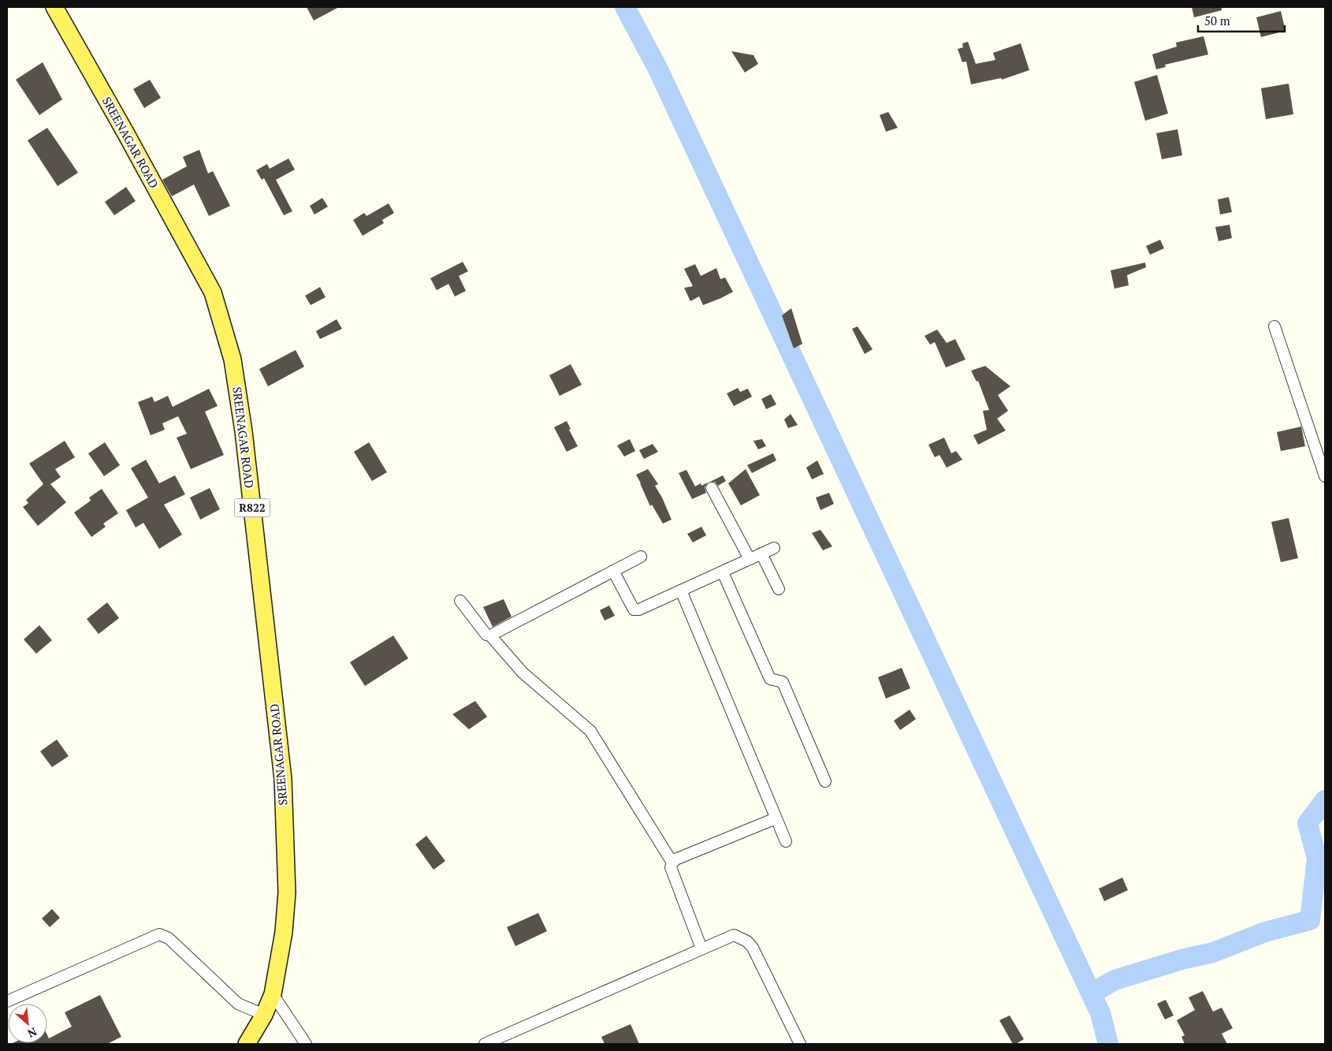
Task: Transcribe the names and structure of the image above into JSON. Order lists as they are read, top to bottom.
{
  "streets": {
    "main road": ["SREENAGAR ROAD", "R822"]
  },
  "scale_bar": "50 m",
  "north": "bottom right"
}
